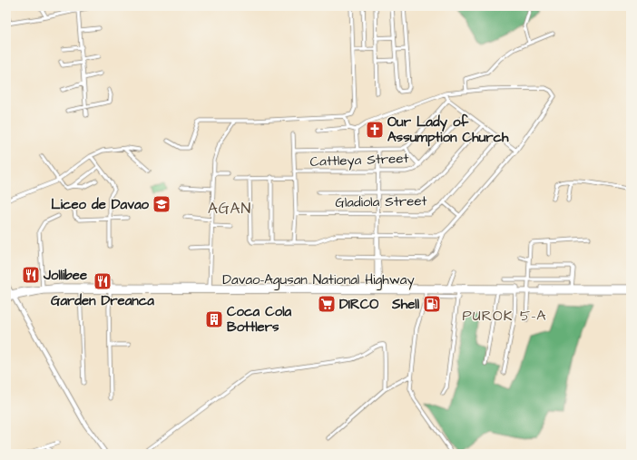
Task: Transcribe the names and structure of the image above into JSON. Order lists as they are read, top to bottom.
{
  "streets": {
    "highway": ["Davao-Agusan National Highway"],
    "street": ["Cattleya Street", "Gladiola Street"]
  },
  "districts": ["AGAN", "PUROK 5-A"],
  "places": {
    "church": ["Our Lady of Assumption Church"],
    "school or university": ["Liceo de Davao"],
    "restaurant": ["Jollibee", "Garden Dreanca"],
    "supermarket": ["DIRCO"],
    "fuel station": ["Shell"],
    "building": ["Coca Cola Bottlers"]
  }
}
